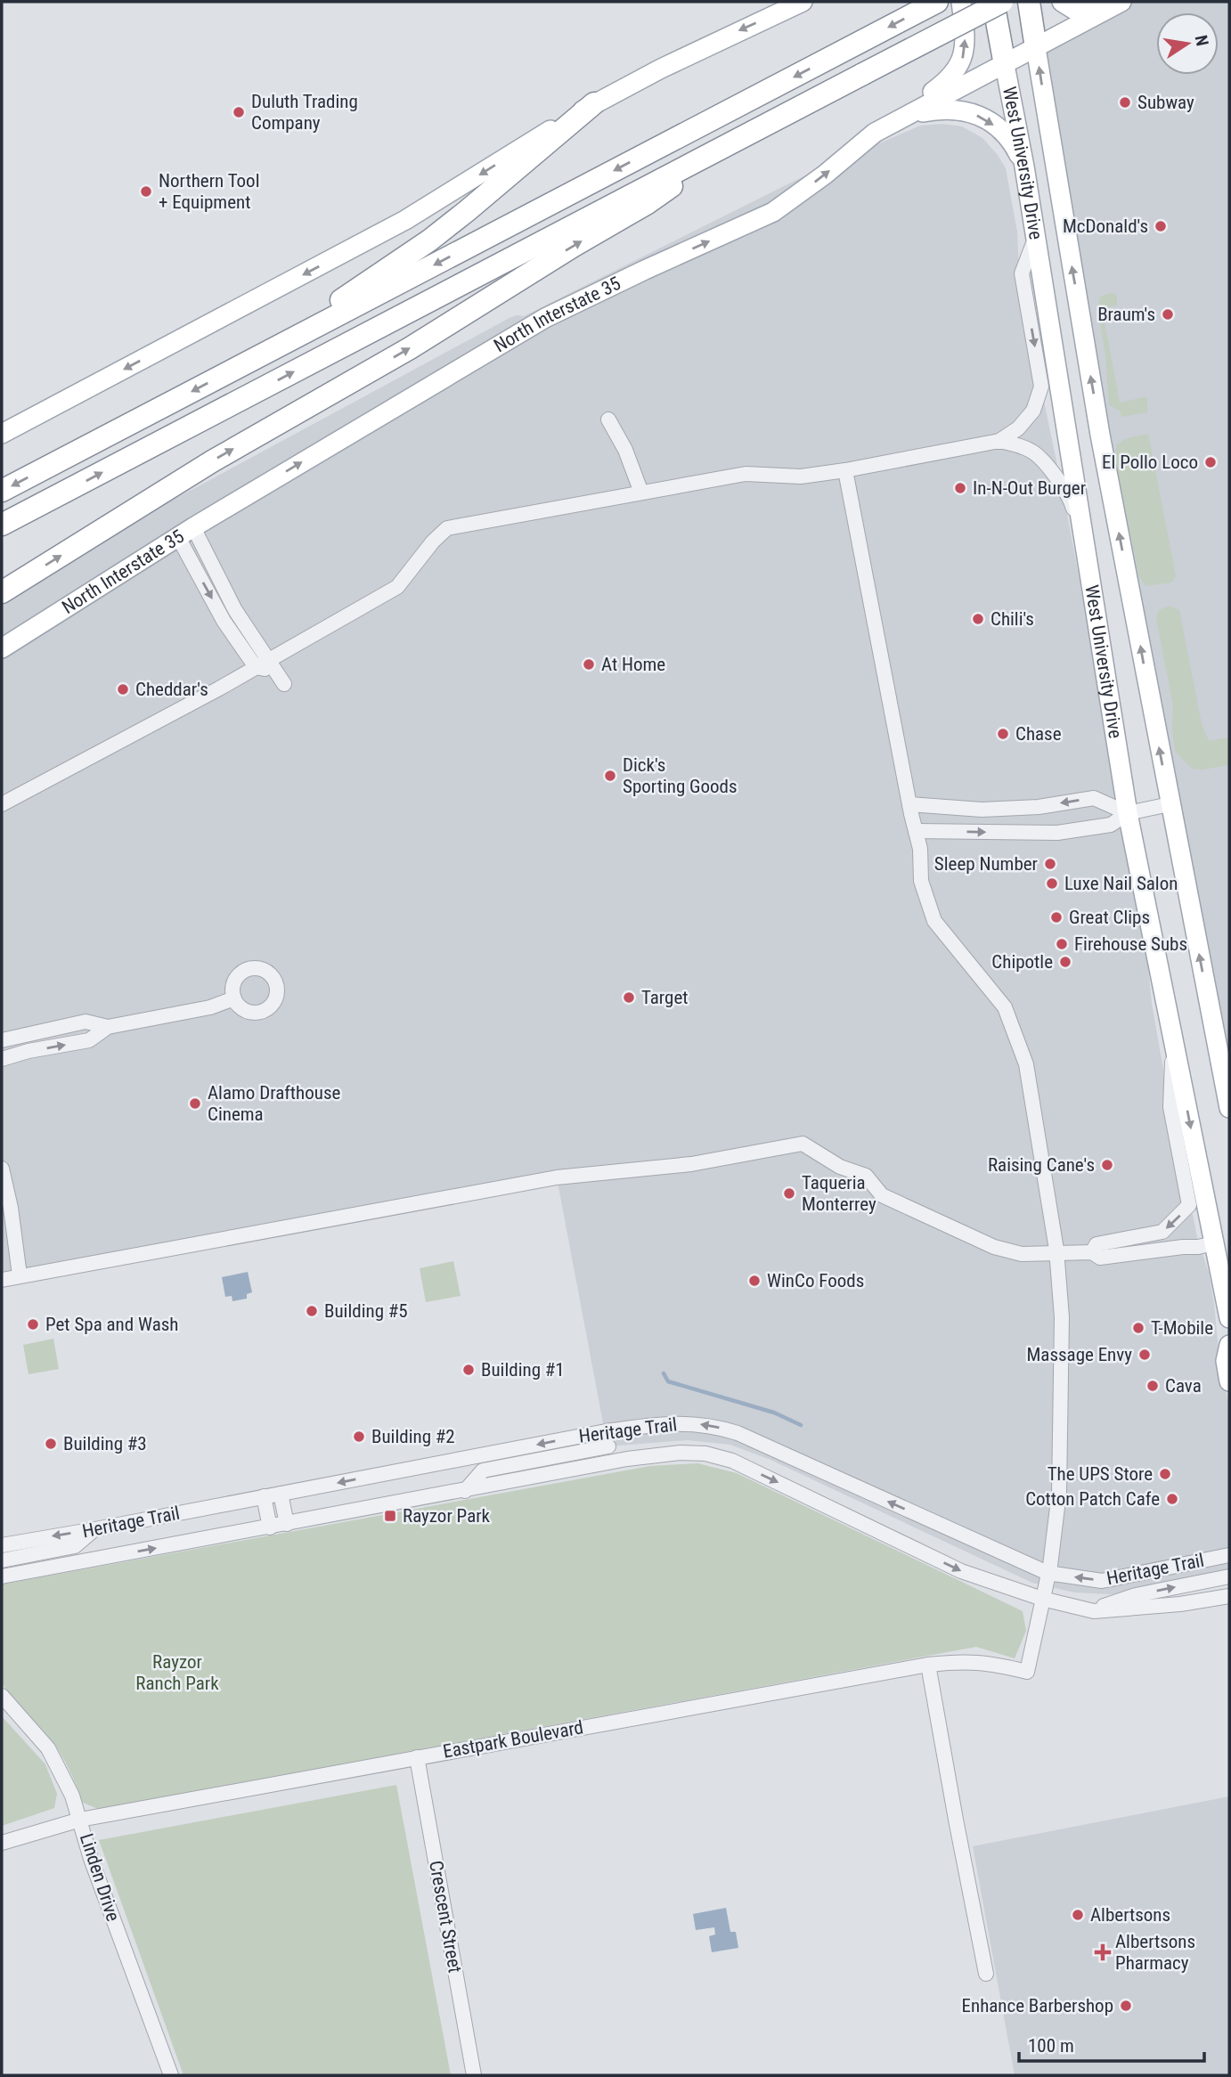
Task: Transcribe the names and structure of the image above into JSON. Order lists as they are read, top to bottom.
{
  "streets": {
    "highway": ["West University Drive"],
    "main road": ["North Interstate 35"],
    "street": [
      "Heritage Trail",
      "Eastpark Boulevard",
      "Linden Drive",
      "Crescent Street"
    ]
  },
  "crossings": [
    ["West University Drive", "North Interstate 35"],
    ["Heritage Trail", "Eastpark Boulevard"],
    ["Eastpark Boulevard", "Linden Drive"],
    ["Eastpark Boulevard", "Crescent Street"]
  ],
  "parks": ["Rayzor Ranch Park"],
  "places": {
    "other": [
      "Subway",
      "Duluth Trading Company",
      "Northern Tool + Equipment",
      "McDonald's",
      "Braum's",
      "El Pollo Loco",
      "In-N-Out Burger",
      "Chili's",
      "At Home",
      "Cheddar's",
      "Chase",
      "Dick's Sporting Goods",
      "Sleep Number",
      "Luxe Nail Salon",
      "Great Clips",
      "Firehouse Subs",
      "Chipotle",
      "Target",
      "Alamo Drafthouse Cinema",
      "Raising Cane's",
      "Taqueria Monterrey",
      "WinCo Foods",
      "Building #5",
      "Pet Spa and Wash",
      "T-Mobile",
      "Massage Envy",
      "Building #1",
      "Cava",
      "Building #2",
      "Building #3",
      "The UPS Store",
      "Cotton Patch Cafe",
      "Albertsons",
      "Enhance Barbershop"
    ],
    "transit": ["Rayzor Park"],
    "health": ["Albertsons Pharmacy"]
  },
  "scale_bar": "100 m",
  "north": "right"
}
